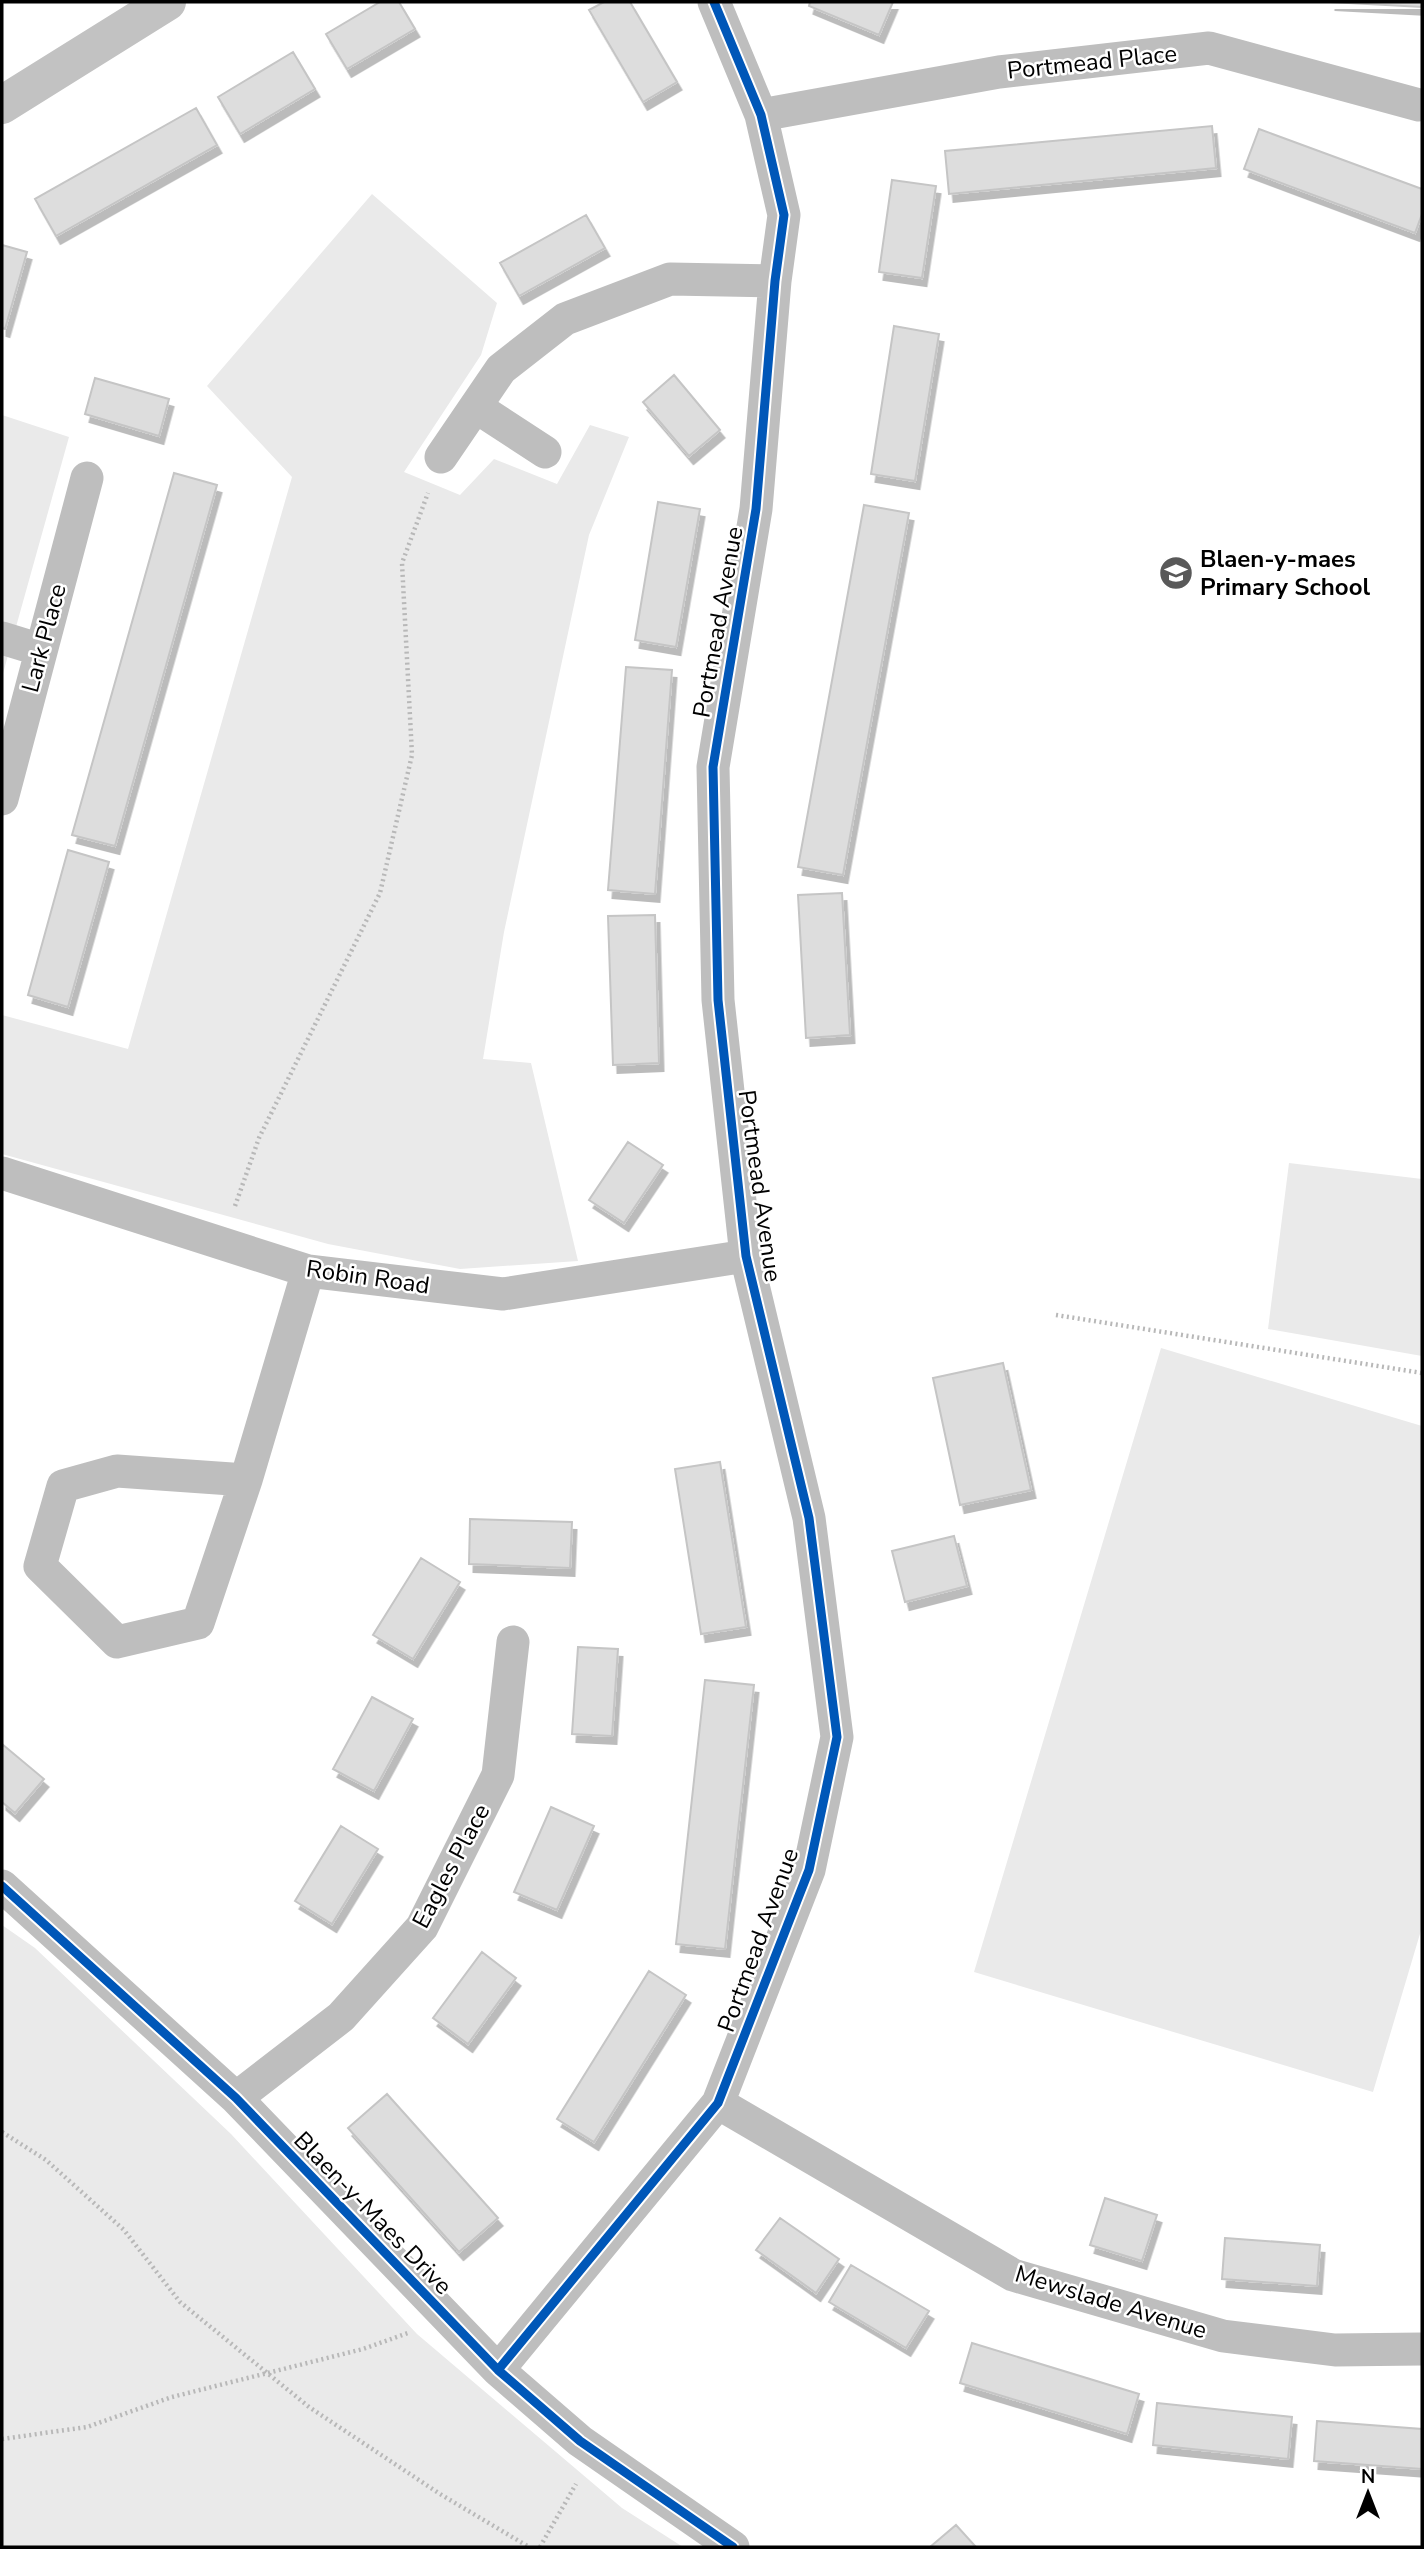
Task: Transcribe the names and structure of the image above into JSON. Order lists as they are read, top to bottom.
{
  "streets": {
    "street": [
      "Portmead Place",
      "Portmead Avenue",
      "Lark Place",
      "Robin Road",
      "Eagles Place",
      "Blaen-y-Maes Drive",
      "Mewslade Avenue"
    ]
  },
  "crossings": [
    ["Portmead Place", "Portmead Avenue"],
    ["Portmead Avenue", "Robin Road"],
    ["Portmead Avenue", "Blaen-y-Maes Drive"],
    ["Portmead Avenue", "Mewslade Avenue"],
    ["Eagles Place", "Blaen-y-Maes Drive"]
  ],
  "places": {
    "school or university": ["Blaen-y-maes Primary School"]
  },
  "north": "top"
}
